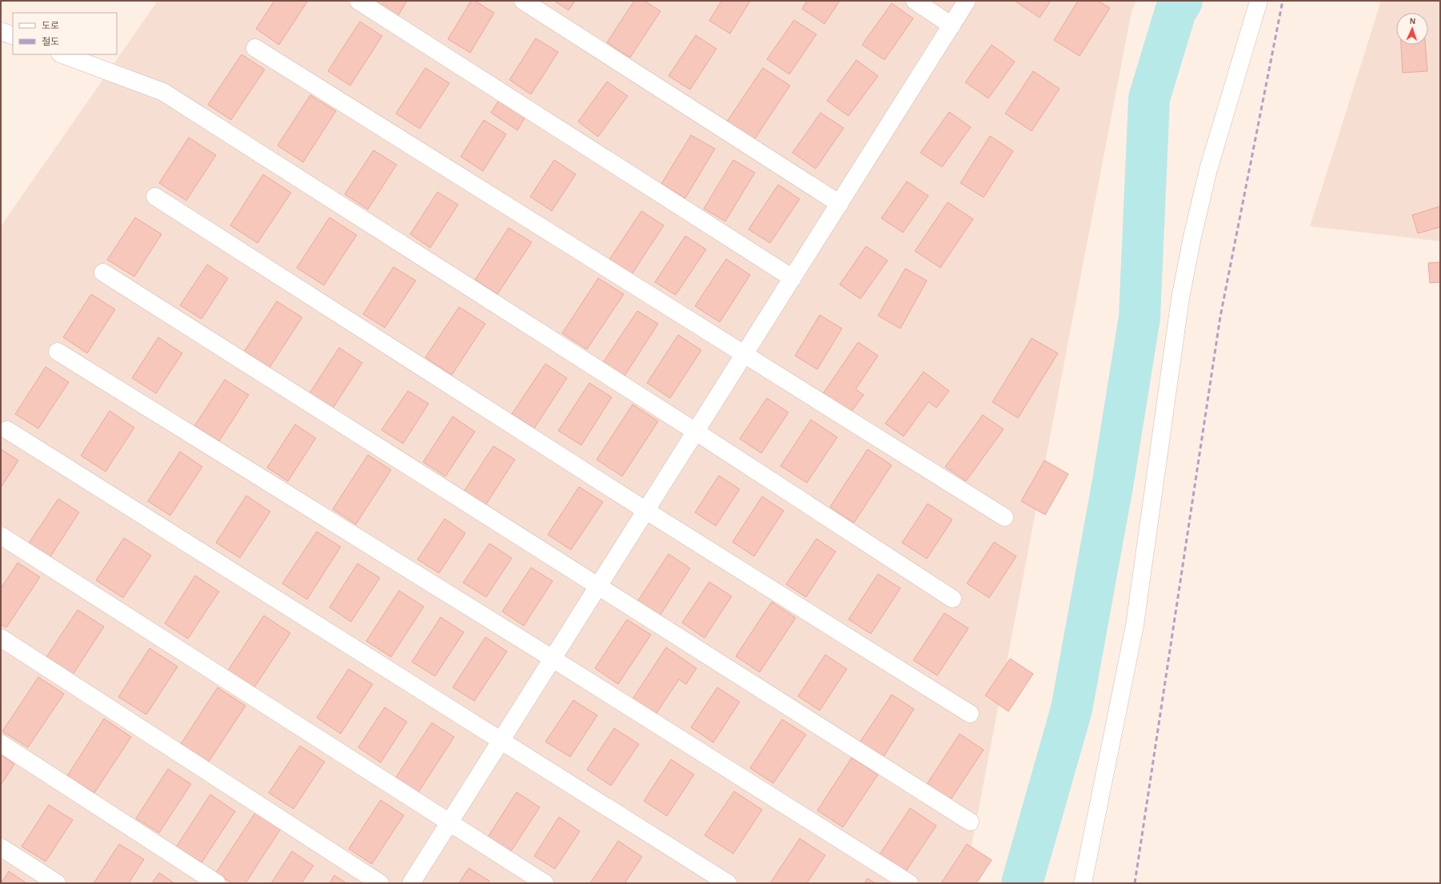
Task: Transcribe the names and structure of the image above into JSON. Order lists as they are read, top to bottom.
{
  "legend": ["도로", "철도"],
  "north": "top"
}
